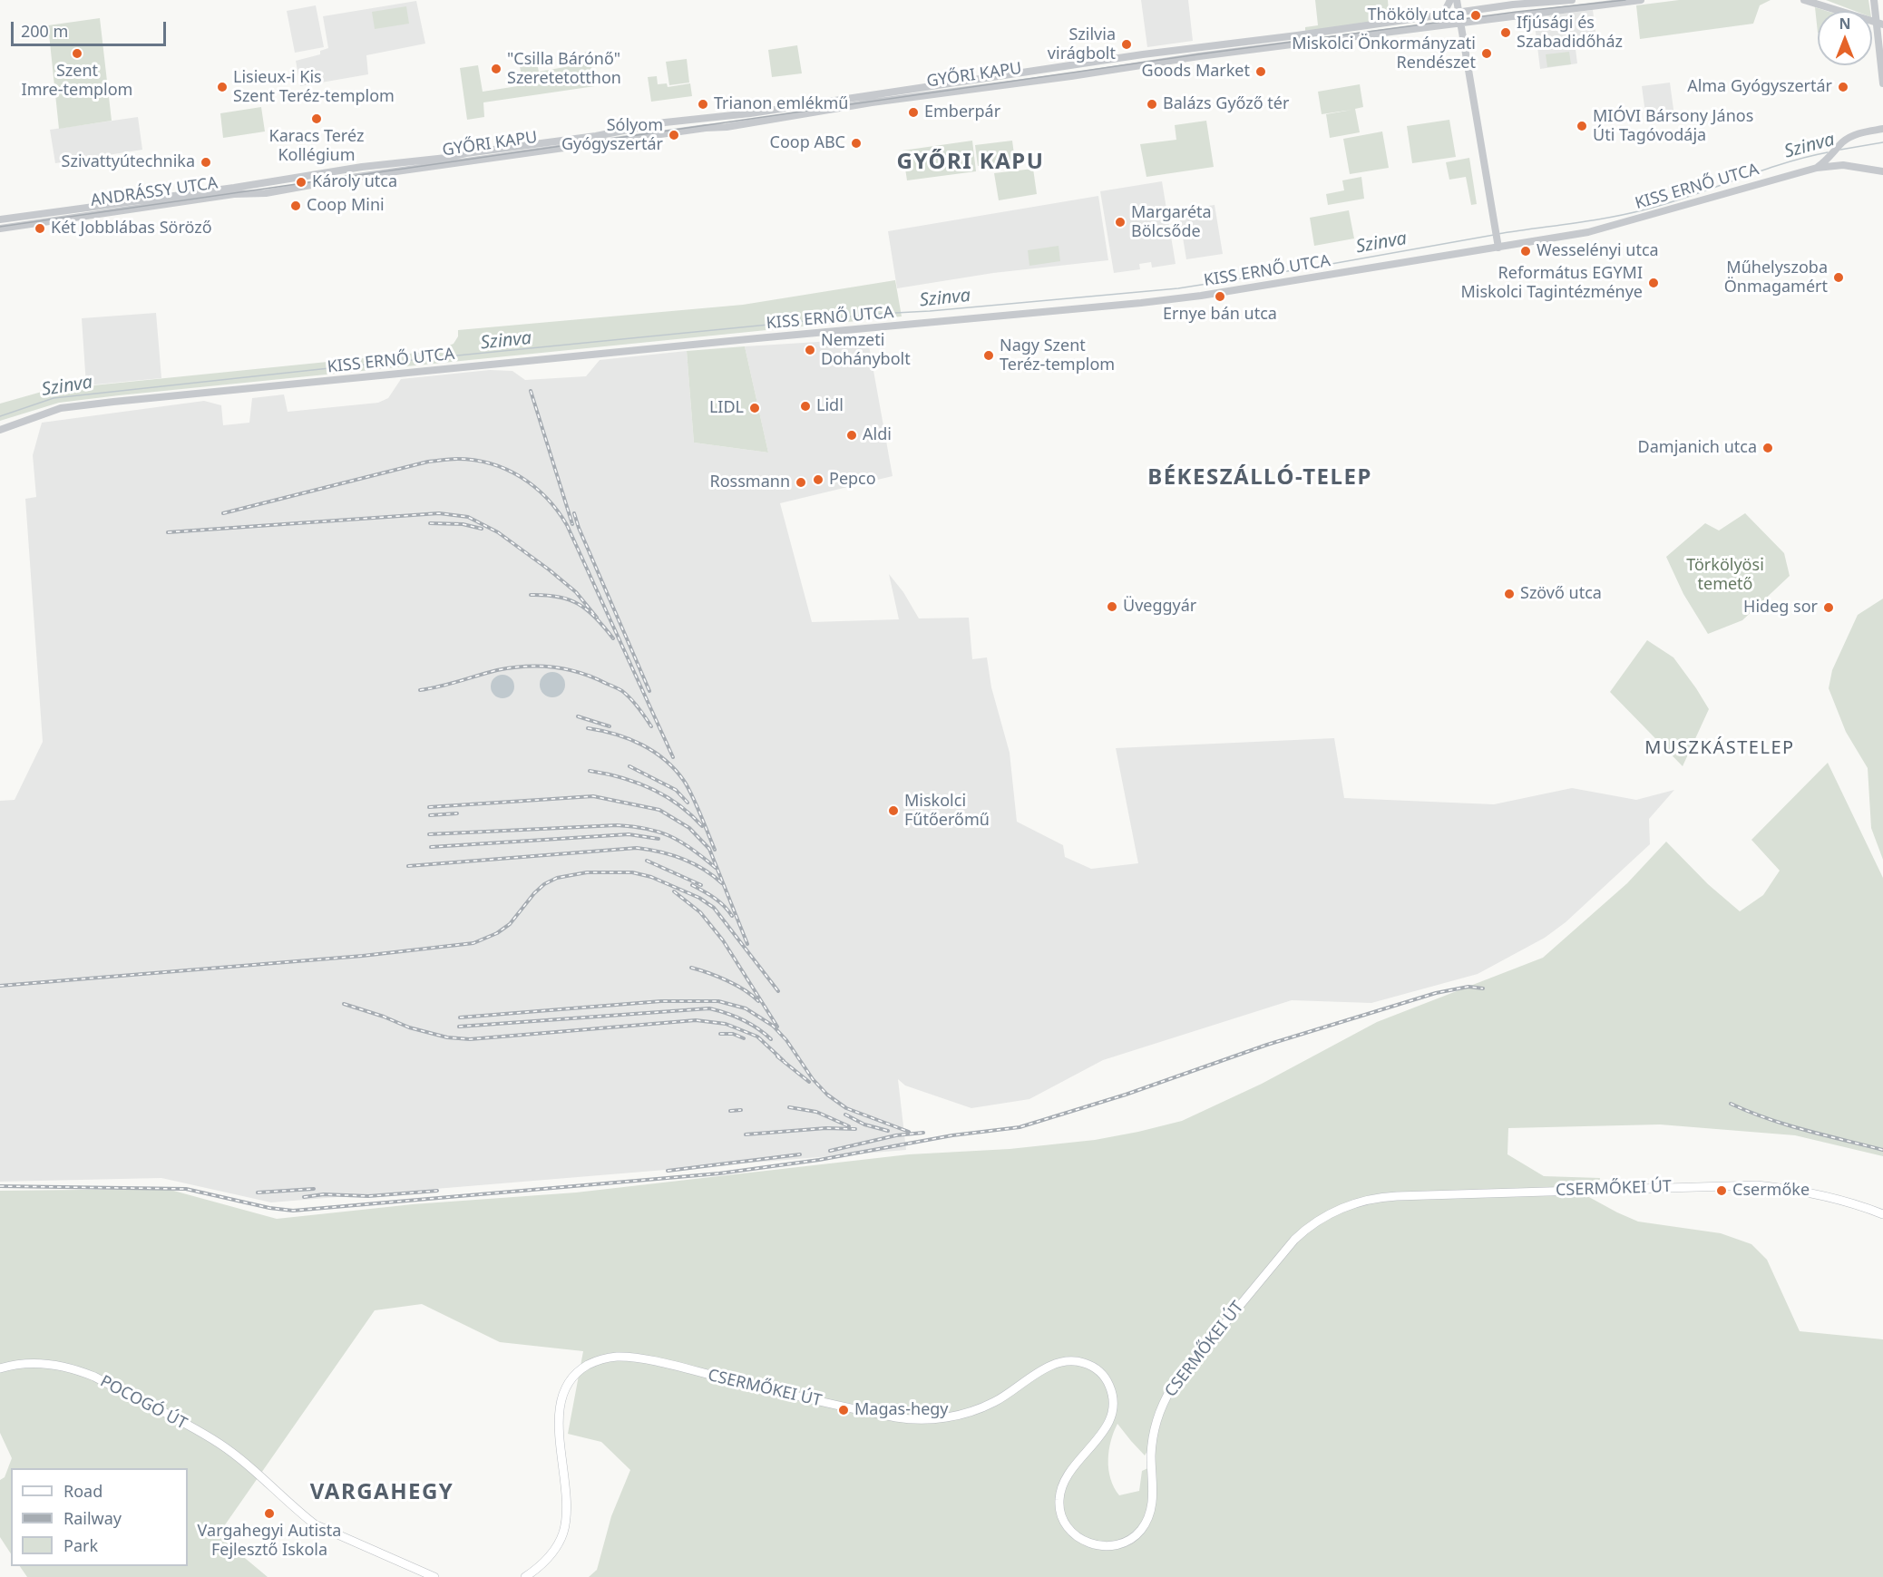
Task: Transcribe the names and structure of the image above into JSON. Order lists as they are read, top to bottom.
{
  "streets": {
    "main road": ["CSERMŐKEI ÚT", "POCOGÓ ÚT"],
    "street": ["GYŐRI KAPU", "KISS ERNŐ UTCA", "ANDRÁSSY UTCA"]
  },
  "crossings": [
    ["GYŐRI KAPU", "ANDRÁSSY UTCA"]
  ],
  "districts": [
    "GYŐRI KAPU",
    "BÉKESZÁLLÓ-TELEP",
    "MUSZKÁSTELEP",
    "VARGAHEGY"
  ],
  "water": ["Szinva"],
  "parks": ["Törkölyösi temető"],
  "places": [
    "Thököly utca",
    "Ifjúsági és Szabadidőház",
    "Szilvia virágbolt",
    "Szent Imre-templom",
    "Miskolci Önkormányzati Rendészet",
    "\"Csilla Bárónő\" Szeretetotthon",
    "Goods Market",
    "Lisieux-i Kis Szent Teréz-templom",
    "Alma Gyógyszertár",
    "Trianon emlékmű",
    "Balázs Győző tér",
    "Emberpár",
    "Karacs Teréz Kollégium",
    "MIÓVI Bársony János Úti Tagóvodája",
    "Sólyom Gyógyszertár",
    "Coop ABC",
    "Szivattyútechnika",
    "Károly utca",
    "Coop Mini",
    "Margaréta Bölcsőde",
    "Két Jobblábas Söröző",
    "Wesselényi utca",
    "Műhelyszoba Önmagamért",
    "Református EGYMI Miskolci Tagintézménye",
    "Ernye bán utca",
    "Nemzeti Dohánybolt",
    "Nagy Szent Teréz-templom",
    "Lidl",
    "LIDL",
    "Aldi",
    "Damjanich utca",
    "Pepco",
    "Rossmann",
    "Szövő utca",
    "Üveggyár",
    "Hideg sor",
    "Miskolci Fűtőerőmű",
    "Csermőke",
    "Magas-hegy",
    "Vargahegyi Autista Fejlesztő Iskola"
  ],
  "legend": ["Road", "Railway", "Park"],
  "scale_bar": "200 m",
  "north": "top"
}
